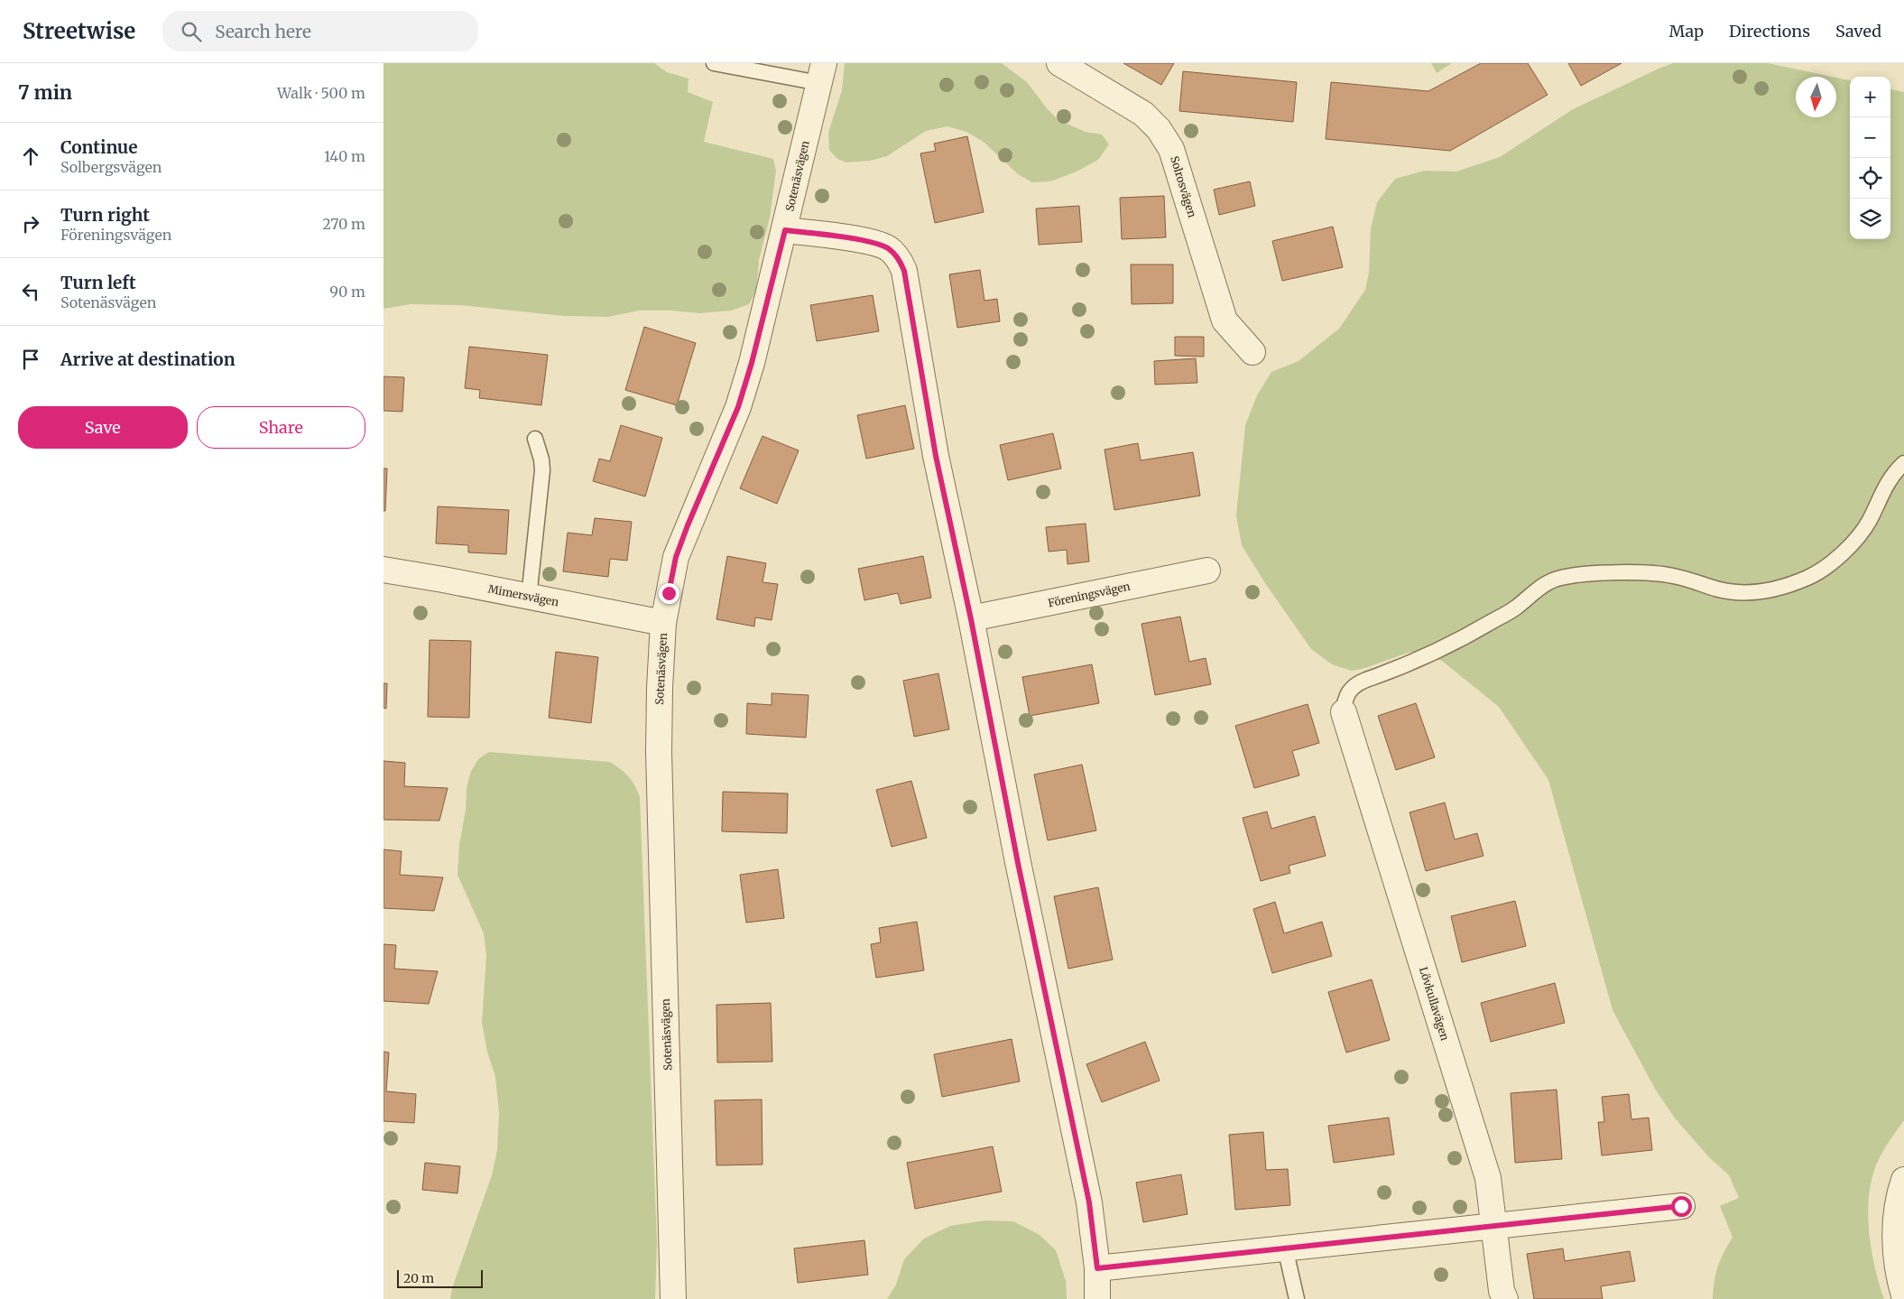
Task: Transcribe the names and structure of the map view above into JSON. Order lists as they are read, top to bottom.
{
  "streets": {
    "street": [
      "Sotenäsvägen",
      "Solrosvägen",
      "Föreningsvägen",
      "Mimersvägen",
      "Lövkullavägen"
    ]
  },
  "crossings": [
    ["Sotenäsvägen", "Mimersvägen"]
  ],
  "scale_bar": "20 m",
  "north": "bottom",
  "page": {
    "header": "Streetwise",
    "search": "Search here",
    "nav": ["Map", "Directions", "Saved"],
    "heading": ["7 min", "Walk · 500 m"],
    "map_buttons": ["+", "−"],
    "list": [
      ["Continue", "Solbergsvägen", "140 m"],
      ["Turn right", "Föreningsvägen", "270 m"],
      ["Turn left", "Sotenäsvägen", "90 m"],
      "Arrive at destination"
    ],
    "buttons": ["Save", "Share"],
    "scale": "20 m"
  }
}
